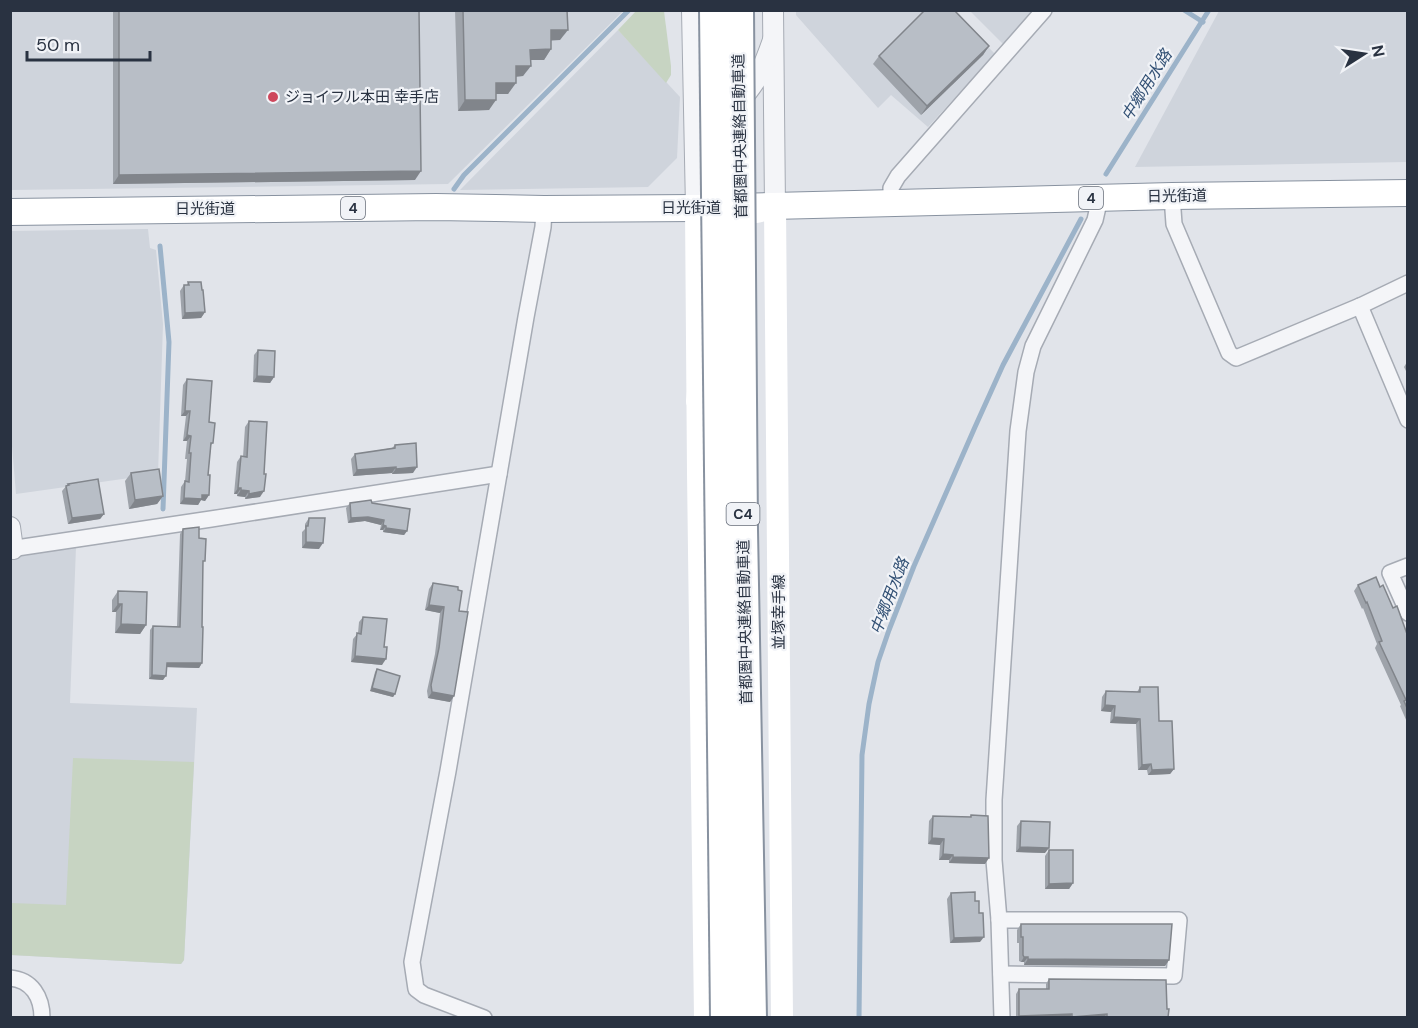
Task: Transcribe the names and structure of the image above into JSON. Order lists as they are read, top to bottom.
{
  "streets": {
    "highway": [
      "首都圏中央連絡自動車道",
      "日光街道",
      "4",
      "C4"
    ],
    "main road": ["並塚幸手線"]
  },
  "crossings": [
    ["日光街道", "並塚幸手線"]
  ],
  "water": ["中郷用水路"],
  "places": ["ジョイフル本田 幸手店"],
  "scale_bar": "50 m",
  "north": "right"
}
